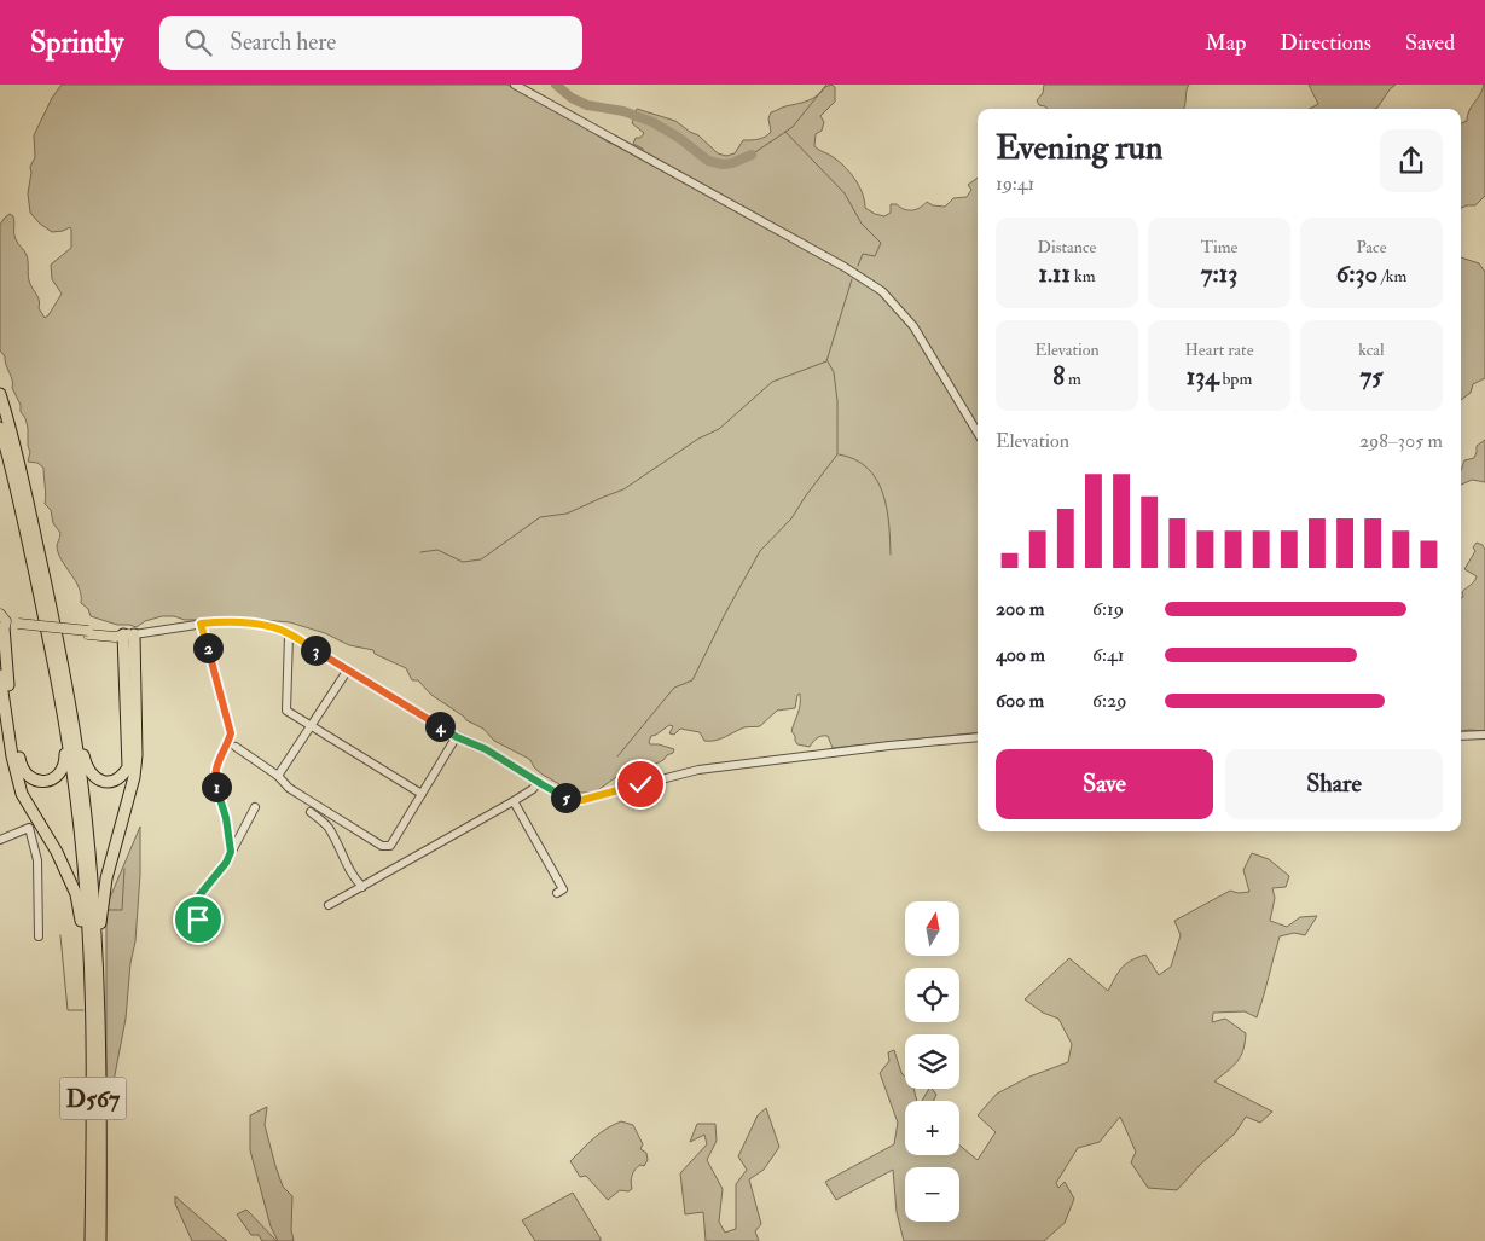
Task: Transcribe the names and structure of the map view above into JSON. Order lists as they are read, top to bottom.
{
  "streets": {
    "highway": ["D567"]
  },
  "north": "top",
  "page": {
    "header": "Sprintly",
    "search": "Search here",
    "nav": ["Map", "Directions", "Saved"],
    "heading": ["Evening run", "19:41"],
    "stats": [
      ["Distance", "1.11 km"],
      ["Time", "7:13"],
      ["Pace", "6:30 /km"],
      ["Elevation", "8 m"],
      ["Heart rate", "134 bpm"],
      ["kcal", "75"]
    ],
    "chart": ["Elevation", "298–305 m"],
    "list": [
      {
        "name": "200 m",
        "note": "6:19"
      },
      {
        "name": "400 m",
        "note": "6:41"
      },
      {
        "name": "600 m",
        "note": "6:29"
      }
    ],
    "pins": [
      "2",
      "3",
      "4",
      "1",
      "5"
    ],
    "buttons": ["Save", "Share"],
    "map_buttons": ["+", "−"]
  }
}
